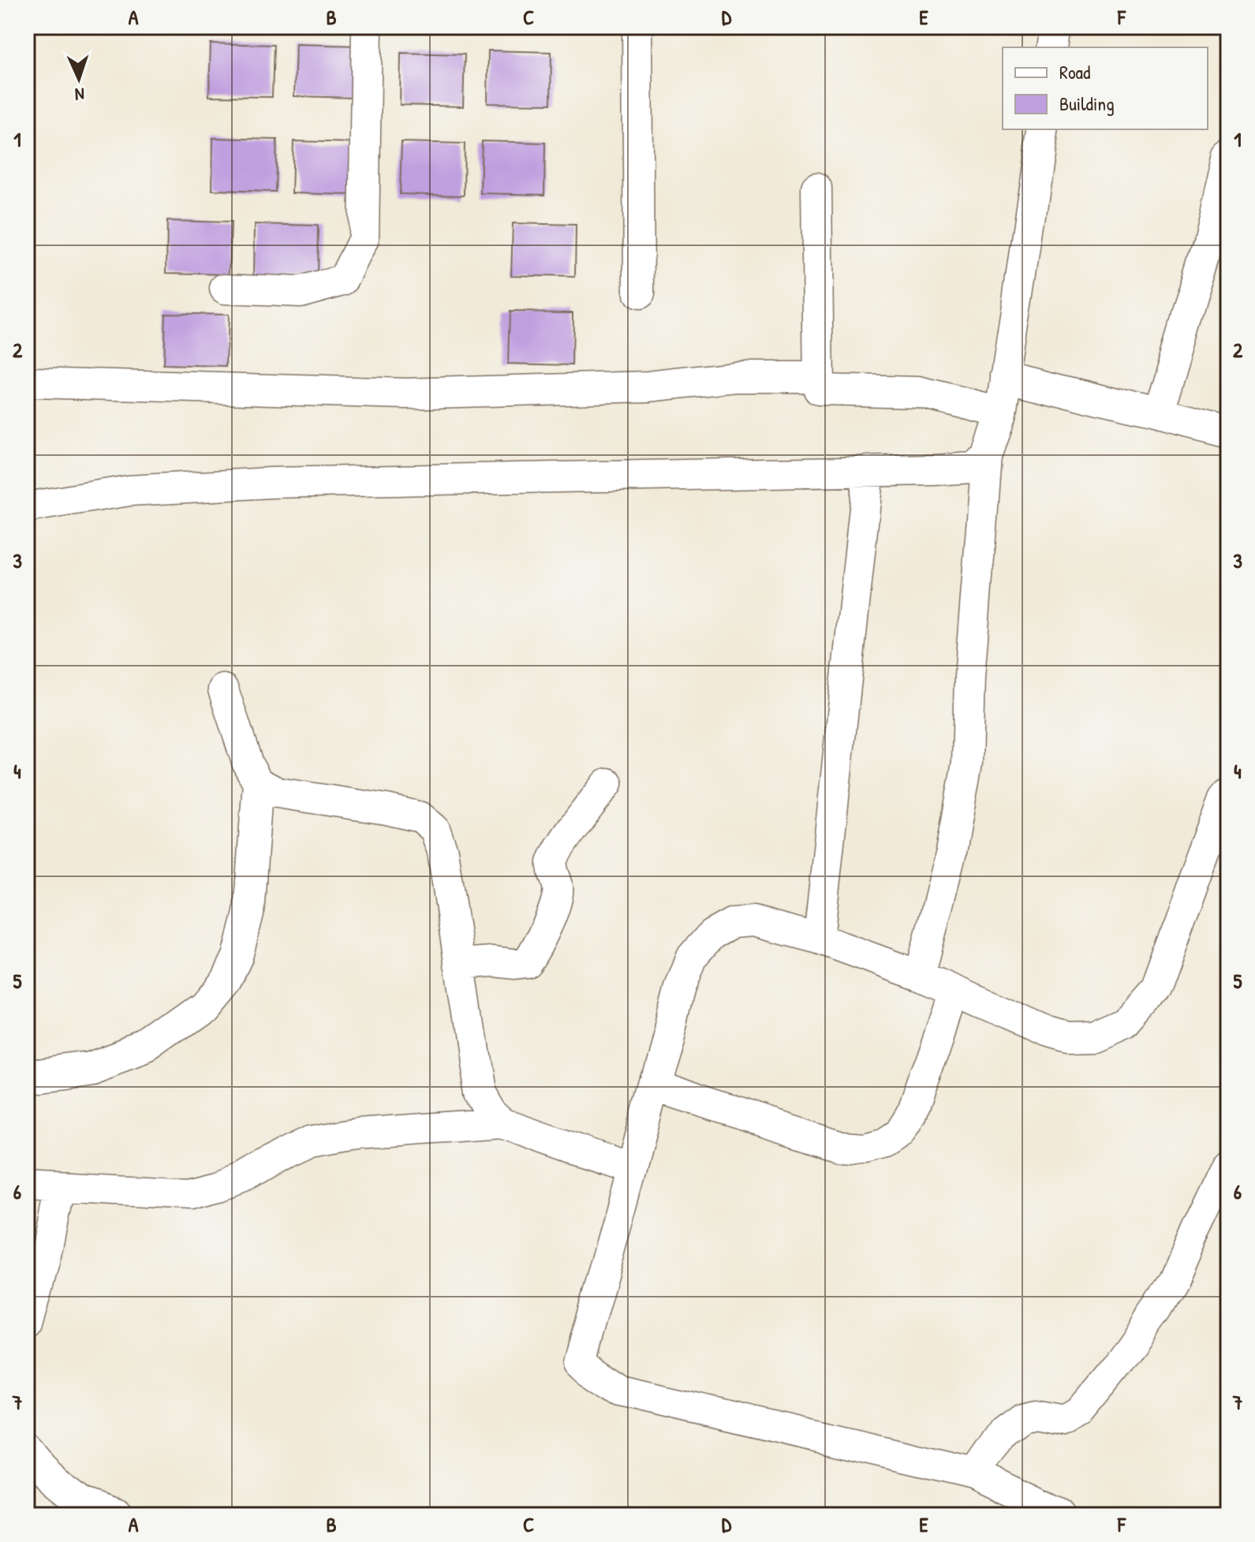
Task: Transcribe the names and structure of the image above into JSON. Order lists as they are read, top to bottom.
{
  "legend": ["Road", "Building"],
  "north": "bottom",
  "grid": {
    "columns": [
      "A",
      "B",
      "C",
      "D",
      "E",
      "F"
    ],
    "rows": [
      "1",
      "2",
      "3",
      "4",
      "5",
      "6",
      "7"
    ]
  }
}
